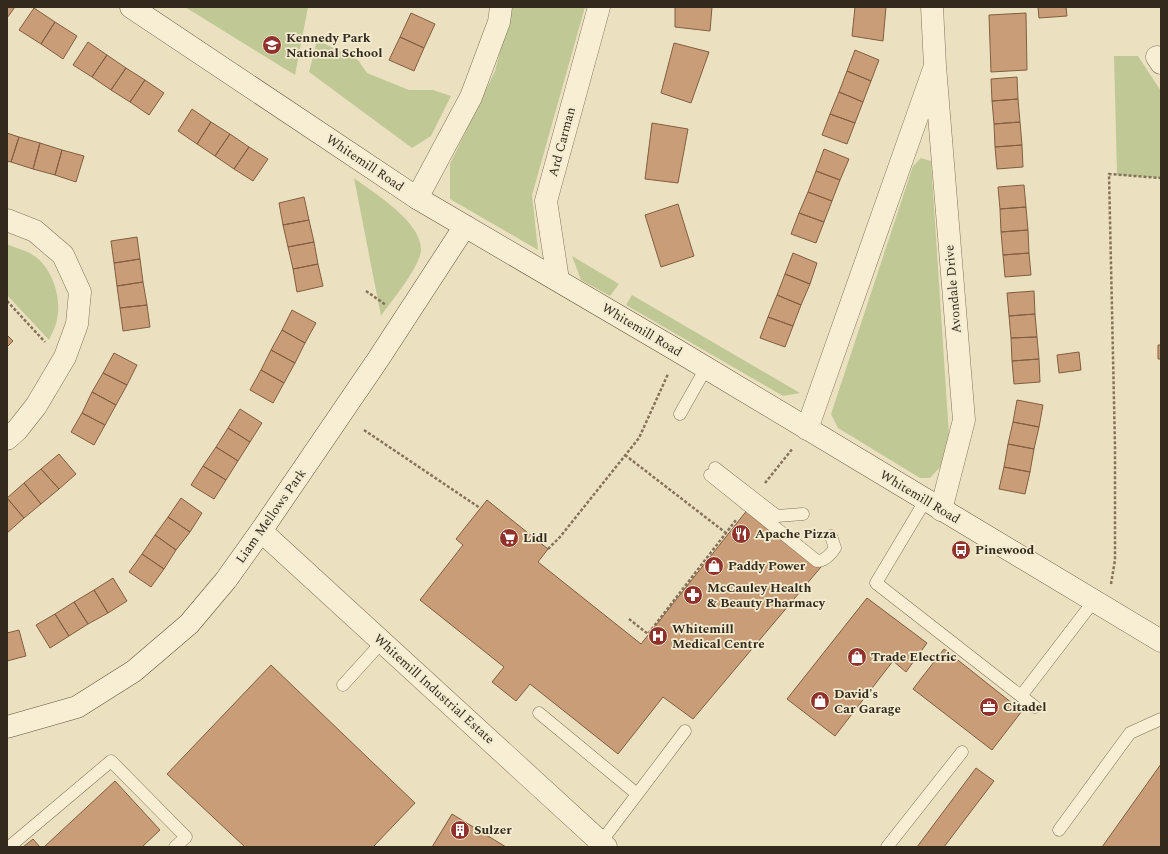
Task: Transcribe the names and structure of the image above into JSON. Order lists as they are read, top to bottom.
{
  "streets": {
    "street": [
      "Ard Carman",
      "Whitemill Road",
      "Avondale Drive",
      "Liam Mellows Park",
      "Whitemill Industrial Estate"
    ]
  },
  "crossings": [
    ["Ard Carman", "Whitemill Road"],
    ["Whitemill Road", "Avondale Drive"],
    ["Whitemill Road", "Liam Mellows Park"],
    ["Liam Mellows Park", "Whitemill Industrial Estate"]
  ],
  "places": {
    "school or university": ["Kennedy Park National School"],
    "restaurant": ["Apache Pizza"],
    "supermarket": ["Lidl"],
    "bus stop": ["Pinewood"],
    "shop": ["Paddy Power", "Trade Electric", "David's Car Garage"],
    "pharmacy": ["McCauley Health & Beauty Pharmacy"],
    "hospital": ["Whitemill Medical Centre"],
    "office": ["Citadel"],
    "building": ["Sulzer"]
  }
}
